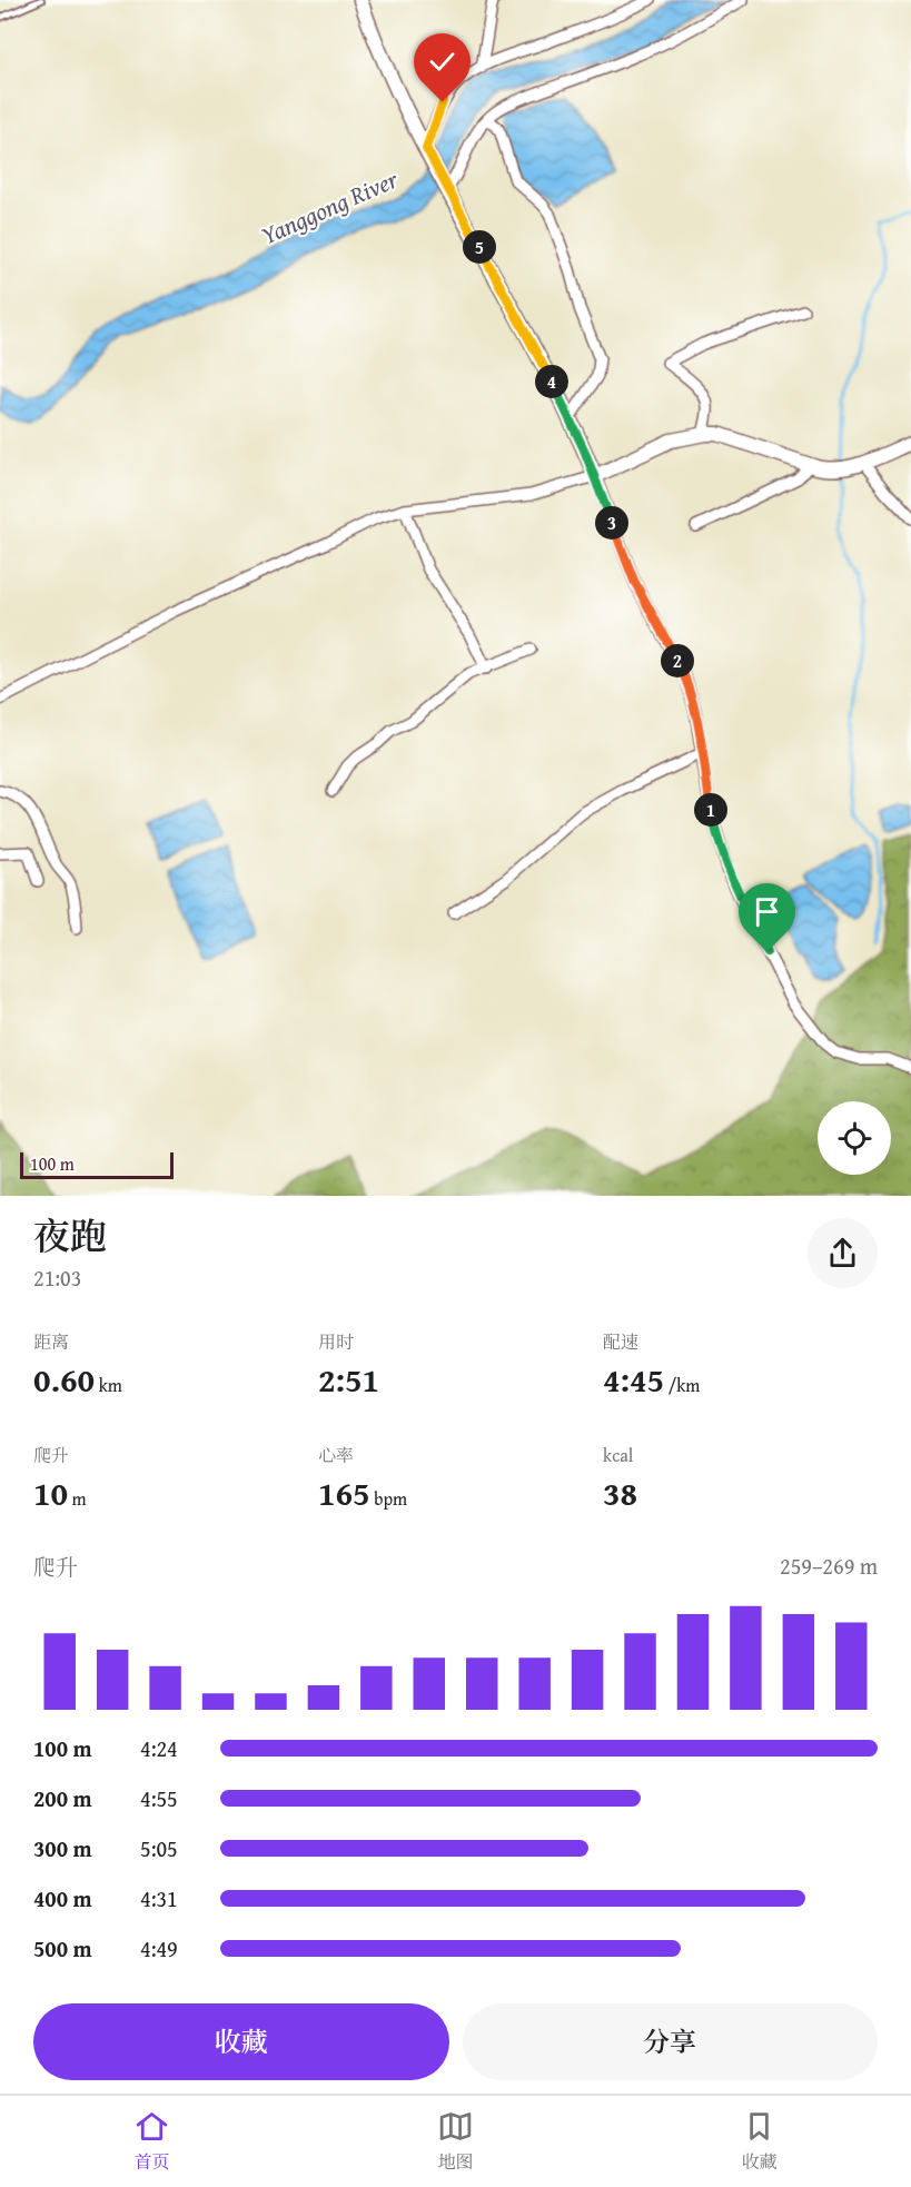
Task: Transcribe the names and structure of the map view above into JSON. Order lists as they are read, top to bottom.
{
  "water": ["Yanggong River"],
  "scale_bar": "100 m",
  "page": {
    "pins": [
      "5",
      "4",
      "3",
      "2",
      "1"
    ],
    "scale": "100 m",
    "heading": ["夜跑", "21:03"],
    "stats": [
      ["距离", "0.60 km"],
      ["用时", "2:51"],
      ["配速", "4:45 /km"],
      ["爬升", "10 m"],
      ["心率", "165 bpm"],
      ["kcal", "38"]
    ],
    "chart": ["爬升", "259–269 m"],
    "list": [
      {
        "name": "100 m",
        "note": "4:24"
      },
      {
        "name": "200 m",
        "note": "4:55"
      },
      {
        "name": "300 m",
        "note": "5:05"
      },
      {
        "name": "400 m",
        "note": "4:31"
      },
      {
        "name": "500 m",
        "note": "4:49"
      }
    ],
    "buttons": ["收藏", "分享"],
    "tabs": ["首页", "地图", "收藏"]
  }
}
